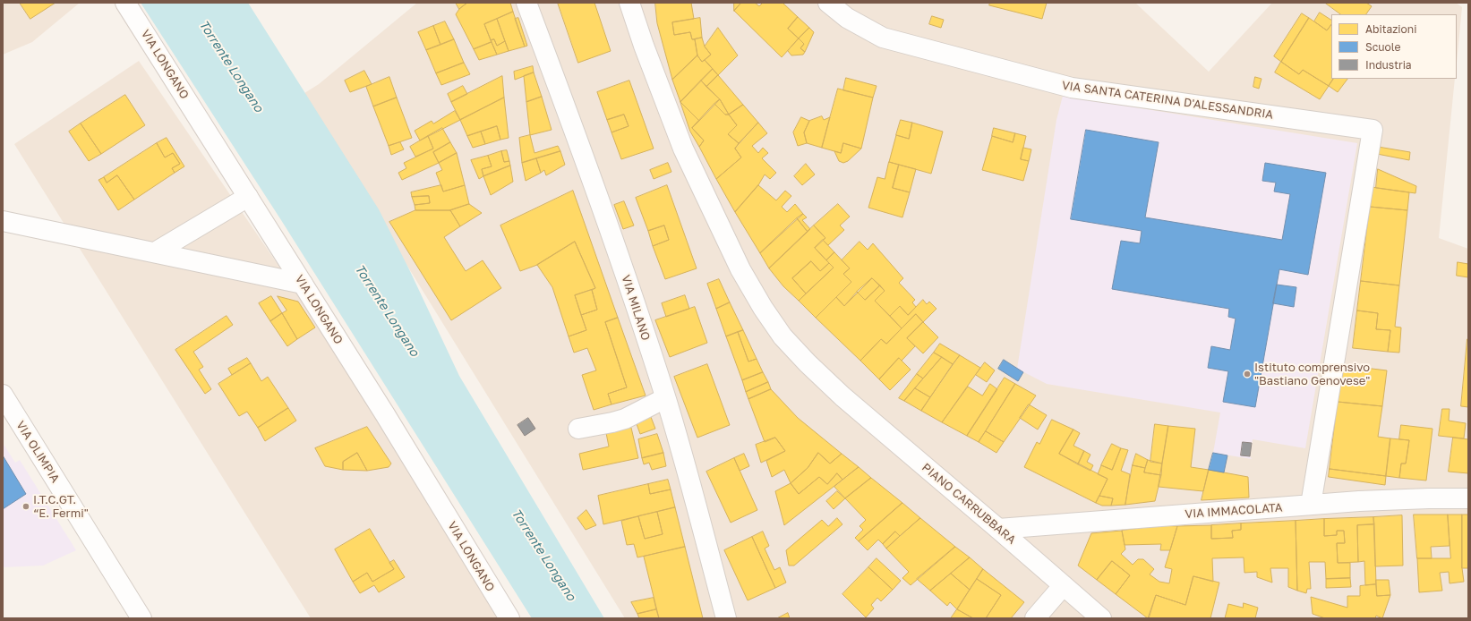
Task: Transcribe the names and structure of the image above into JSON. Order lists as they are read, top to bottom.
{
  "streets": {
    "street": [
      "VIA LONGANO",
      "VIA SANTA CATERINA D'ALESSANDRIA",
      "VIA MILANO",
      "VIA OLIMPIA",
      "PIANO CARRUBBARA",
      "VIA IMMACOLATA"
    ]
  },
  "crossings": [
    ["VIA SANTA CATERINA D'ALESSANDRIA", "VIA IMMACOLATA"],
    ["PIANO CARRUBBARA", "VIA IMMACOLATA"]
  ],
  "water": ["Torrente Longano"],
  "places": ["Istituto comprensivo \"Bastiano Genovese\"", "I.T.C.GT. “E. Fermi\""],
  "legend": ["Abitazioni", "Scuole", "Industria"]
}
